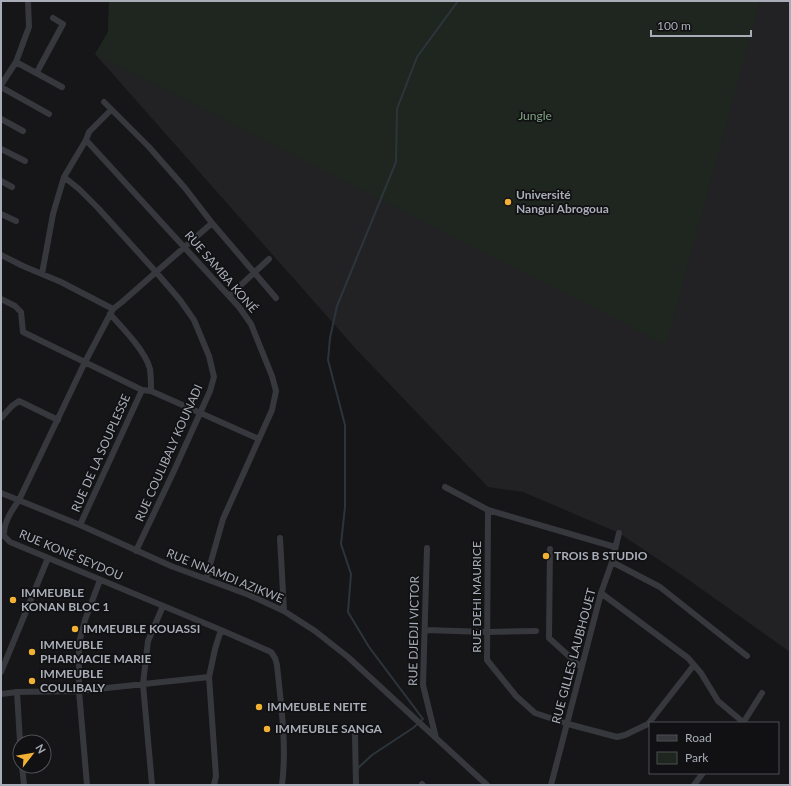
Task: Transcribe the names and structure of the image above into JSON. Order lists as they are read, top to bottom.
{
  "streets": {
    "street": [
      "RUE SAMBA KONÉ",
      "RUE DE LA SOUPLESSE",
      "RUE COULIBALY KOUNADI",
      "RUE KONÉ SEYDOU",
      "RUE NNAMDI AZIKWE",
      "RUE DEHI MAURICE",
      "RUE DJEDJI VICTOR",
      "RUE GILLES LAUBHOUET"
    ]
  },
  "crossings": [
    ["RUE SAMBA KONÉ", "RUE KONÉ SEYDOU"],
    ["RUE SAMBA KONÉ", "RUE NNAMDI AZIKWE"],
    ["RUE DE LA SOUPLESSE", "RUE NNAMDI AZIKWE"],
    ["RUE COULIBALY KOUNADI", "RUE KONÉ SEYDOU"],
    ["RUE COULIBALY KOUNADI", "RUE NNAMDI AZIKWE"],
    ["RUE KONÉ SEYDOU", "RUE NNAMDI AZIKWE"],
    ["RUE NNAMDI AZIKWE", "RUE DJEDJI VICTOR"],
    ["RUE DEHI MAURICE", "RUE GILLES LAUBHOUET"]
  ],
  "parks": ["Jungle"],
  "places": [
    "Université Nangui Abrogoua",
    "TROIS B STUDIO",
    "IMMEUBLE KONAN BLOC 1",
    "IMMEUBLE KOUASSI",
    "IMMEUBLE PHARMACIE MARIE",
    "IMMEUBLE COULIBALY",
    "IMMEUBLE NEITE",
    "IMMEUBLE SANGA"
  ],
  "legend": ["Road", "Park"],
  "scale_bar": "100 m",
  "north": "top right"
}
